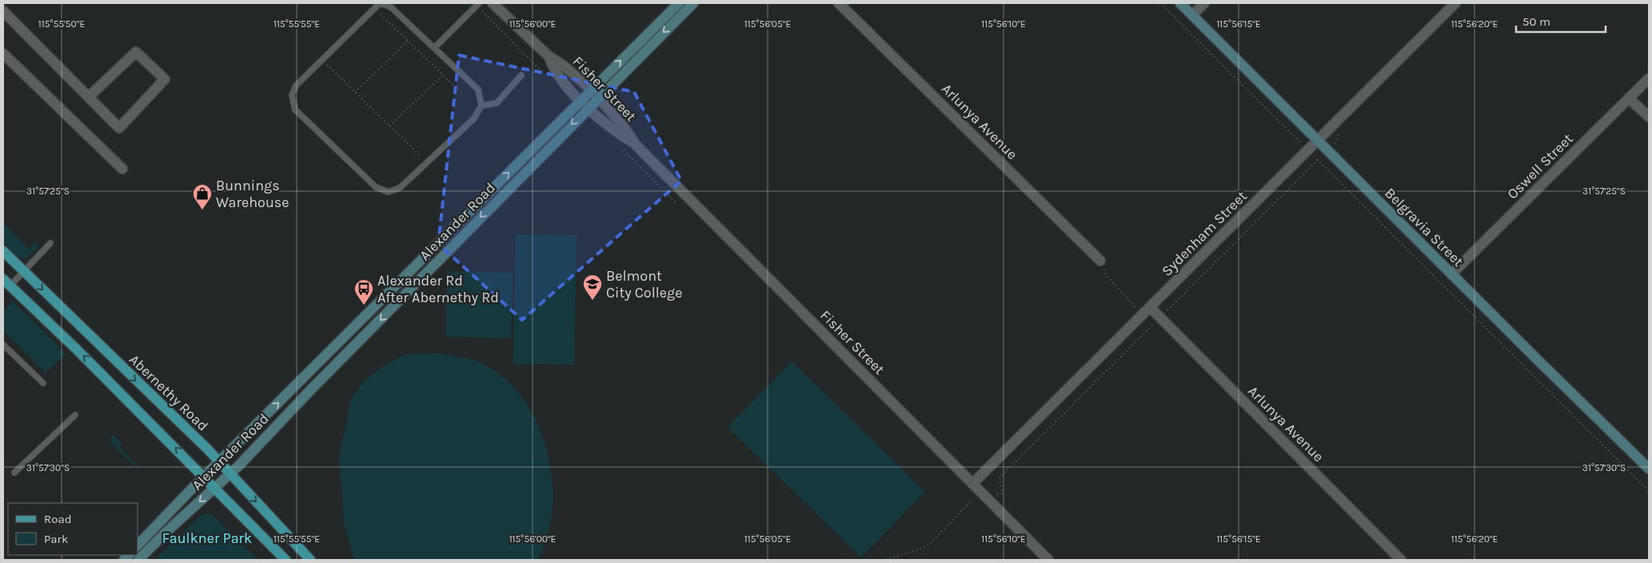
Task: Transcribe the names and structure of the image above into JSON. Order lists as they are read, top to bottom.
{
  "streets": {
    "main road": ["Alexander Road", "Belgravia Street", "Abernethy Road"],
    "street": [
      "Fisher Street",
      "Arlunya Avenue",
      "Oswell Street",
      "Sydenham Street"
    ]
  },
  "crossings": [
    ["Fisher Street", "Alexander Road"],
    ["Fisher Street", "Sydenham Street"],
    ["Arlunya Avenue", "Sydenham Street"],
    ["Oswell Street", "Belgravia Street"],
    ["Alexander Road", "Abernethy Road"],
    ["Belgravia Street", "Sydenham Street"]
  ],
  "parks": ["Faulkner Park"],
  "places": {
    "shop": ["Bunnings Warehouse"],
    "school or university": ["Belmont City College"],
    "bus stop": ["Alexander Rd After Abernethy Rd"]
  },
  "legend": ["Road", "Park"],
  "scale_bar": "50 m",
  "coordinates": [
    "115°55'50\"E",
    "115°55'55\"E",
    "115°56'00\"E",
    "115°56'05\"E",
    "115°56'10\"E",
    "115°56'15\"E",
    "115°56'20\"E",
    "31°57'25\"S",
    "31°57'30\"S"
  ]
}
